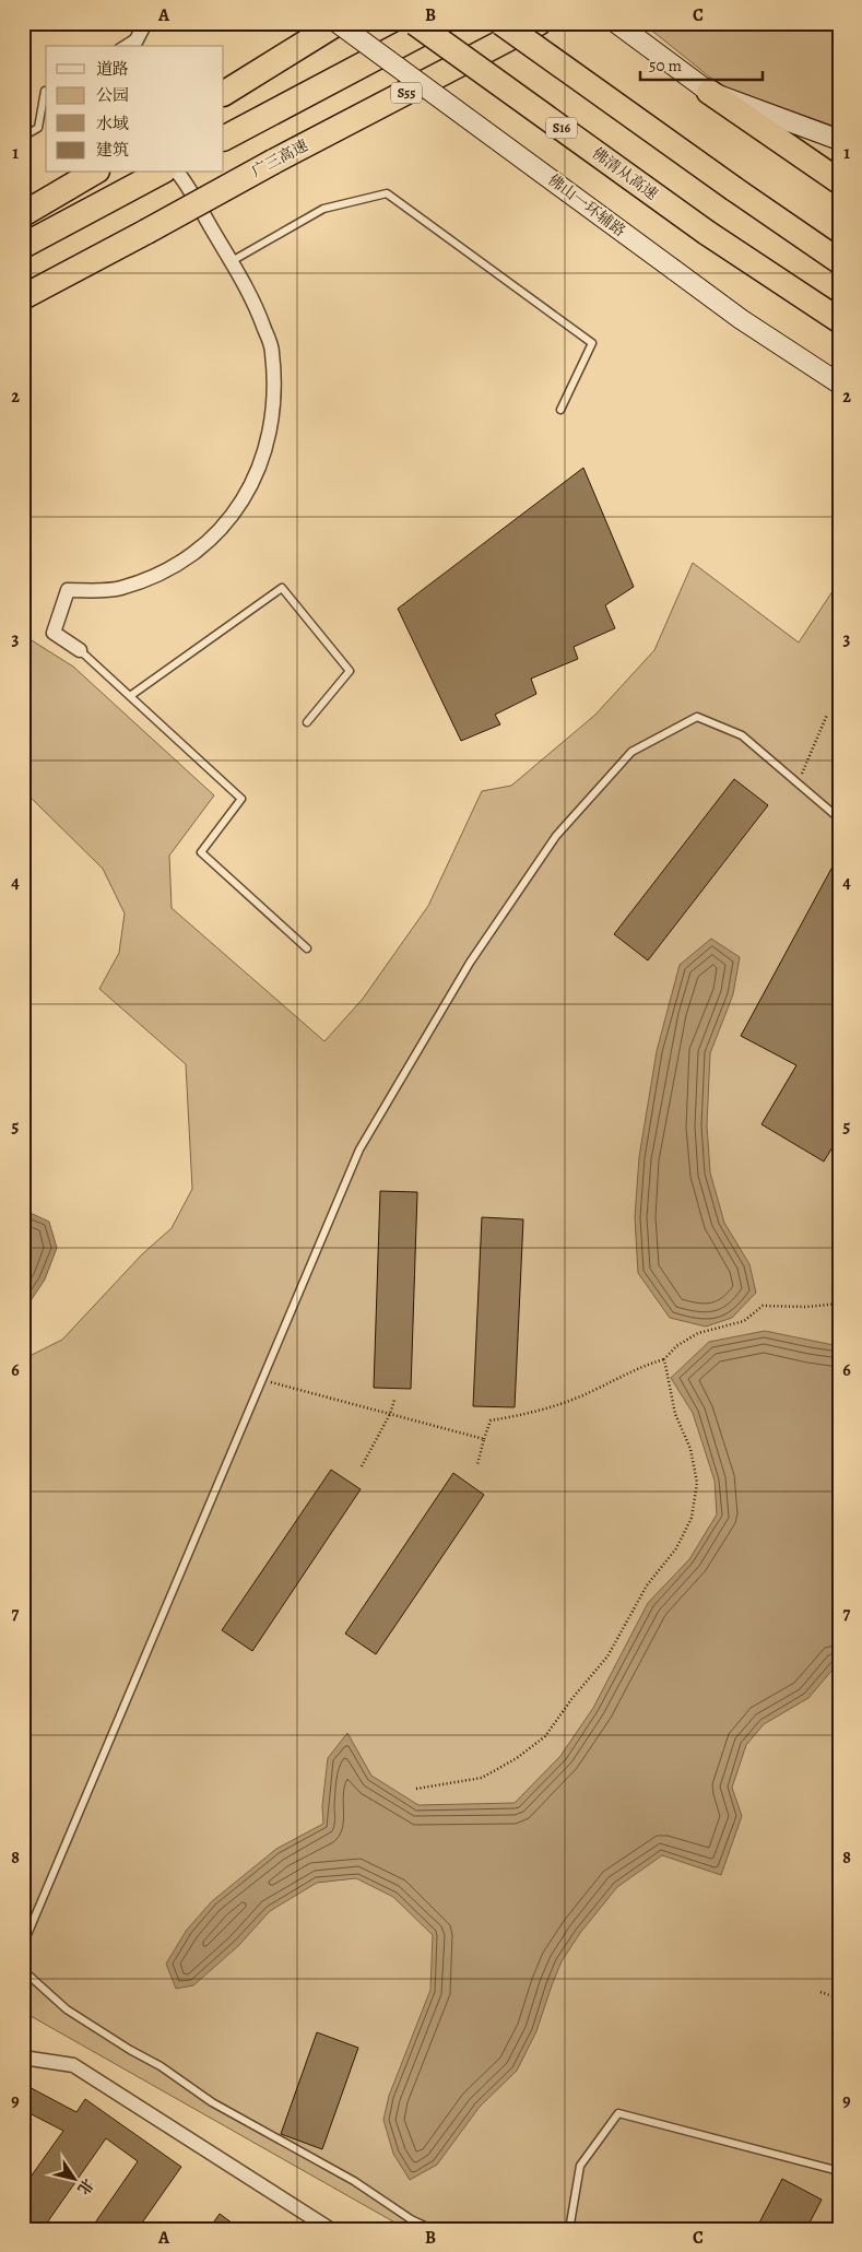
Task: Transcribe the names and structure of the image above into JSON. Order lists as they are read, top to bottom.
{
  "streets": {
    "highway": [
      "S55",
      "S16",
      "广三高速",
      "佛清从高速"
    ],
    "main road": ["佛山一环辅路"]
  },
  "legend": [
    "道路",
    "公园",
    "水域",
    "建筑"
  ],
  "scale_bar": "50 m",
  "north": "bottom right",
  "grid": {
    "columns": ["A", "B", "C"],
    "rows": [
      "1",
      "2",
      "3",
      "4",
      "5",
      "6",
      "7",
      "8",
      "9"
    ]
  }
}
